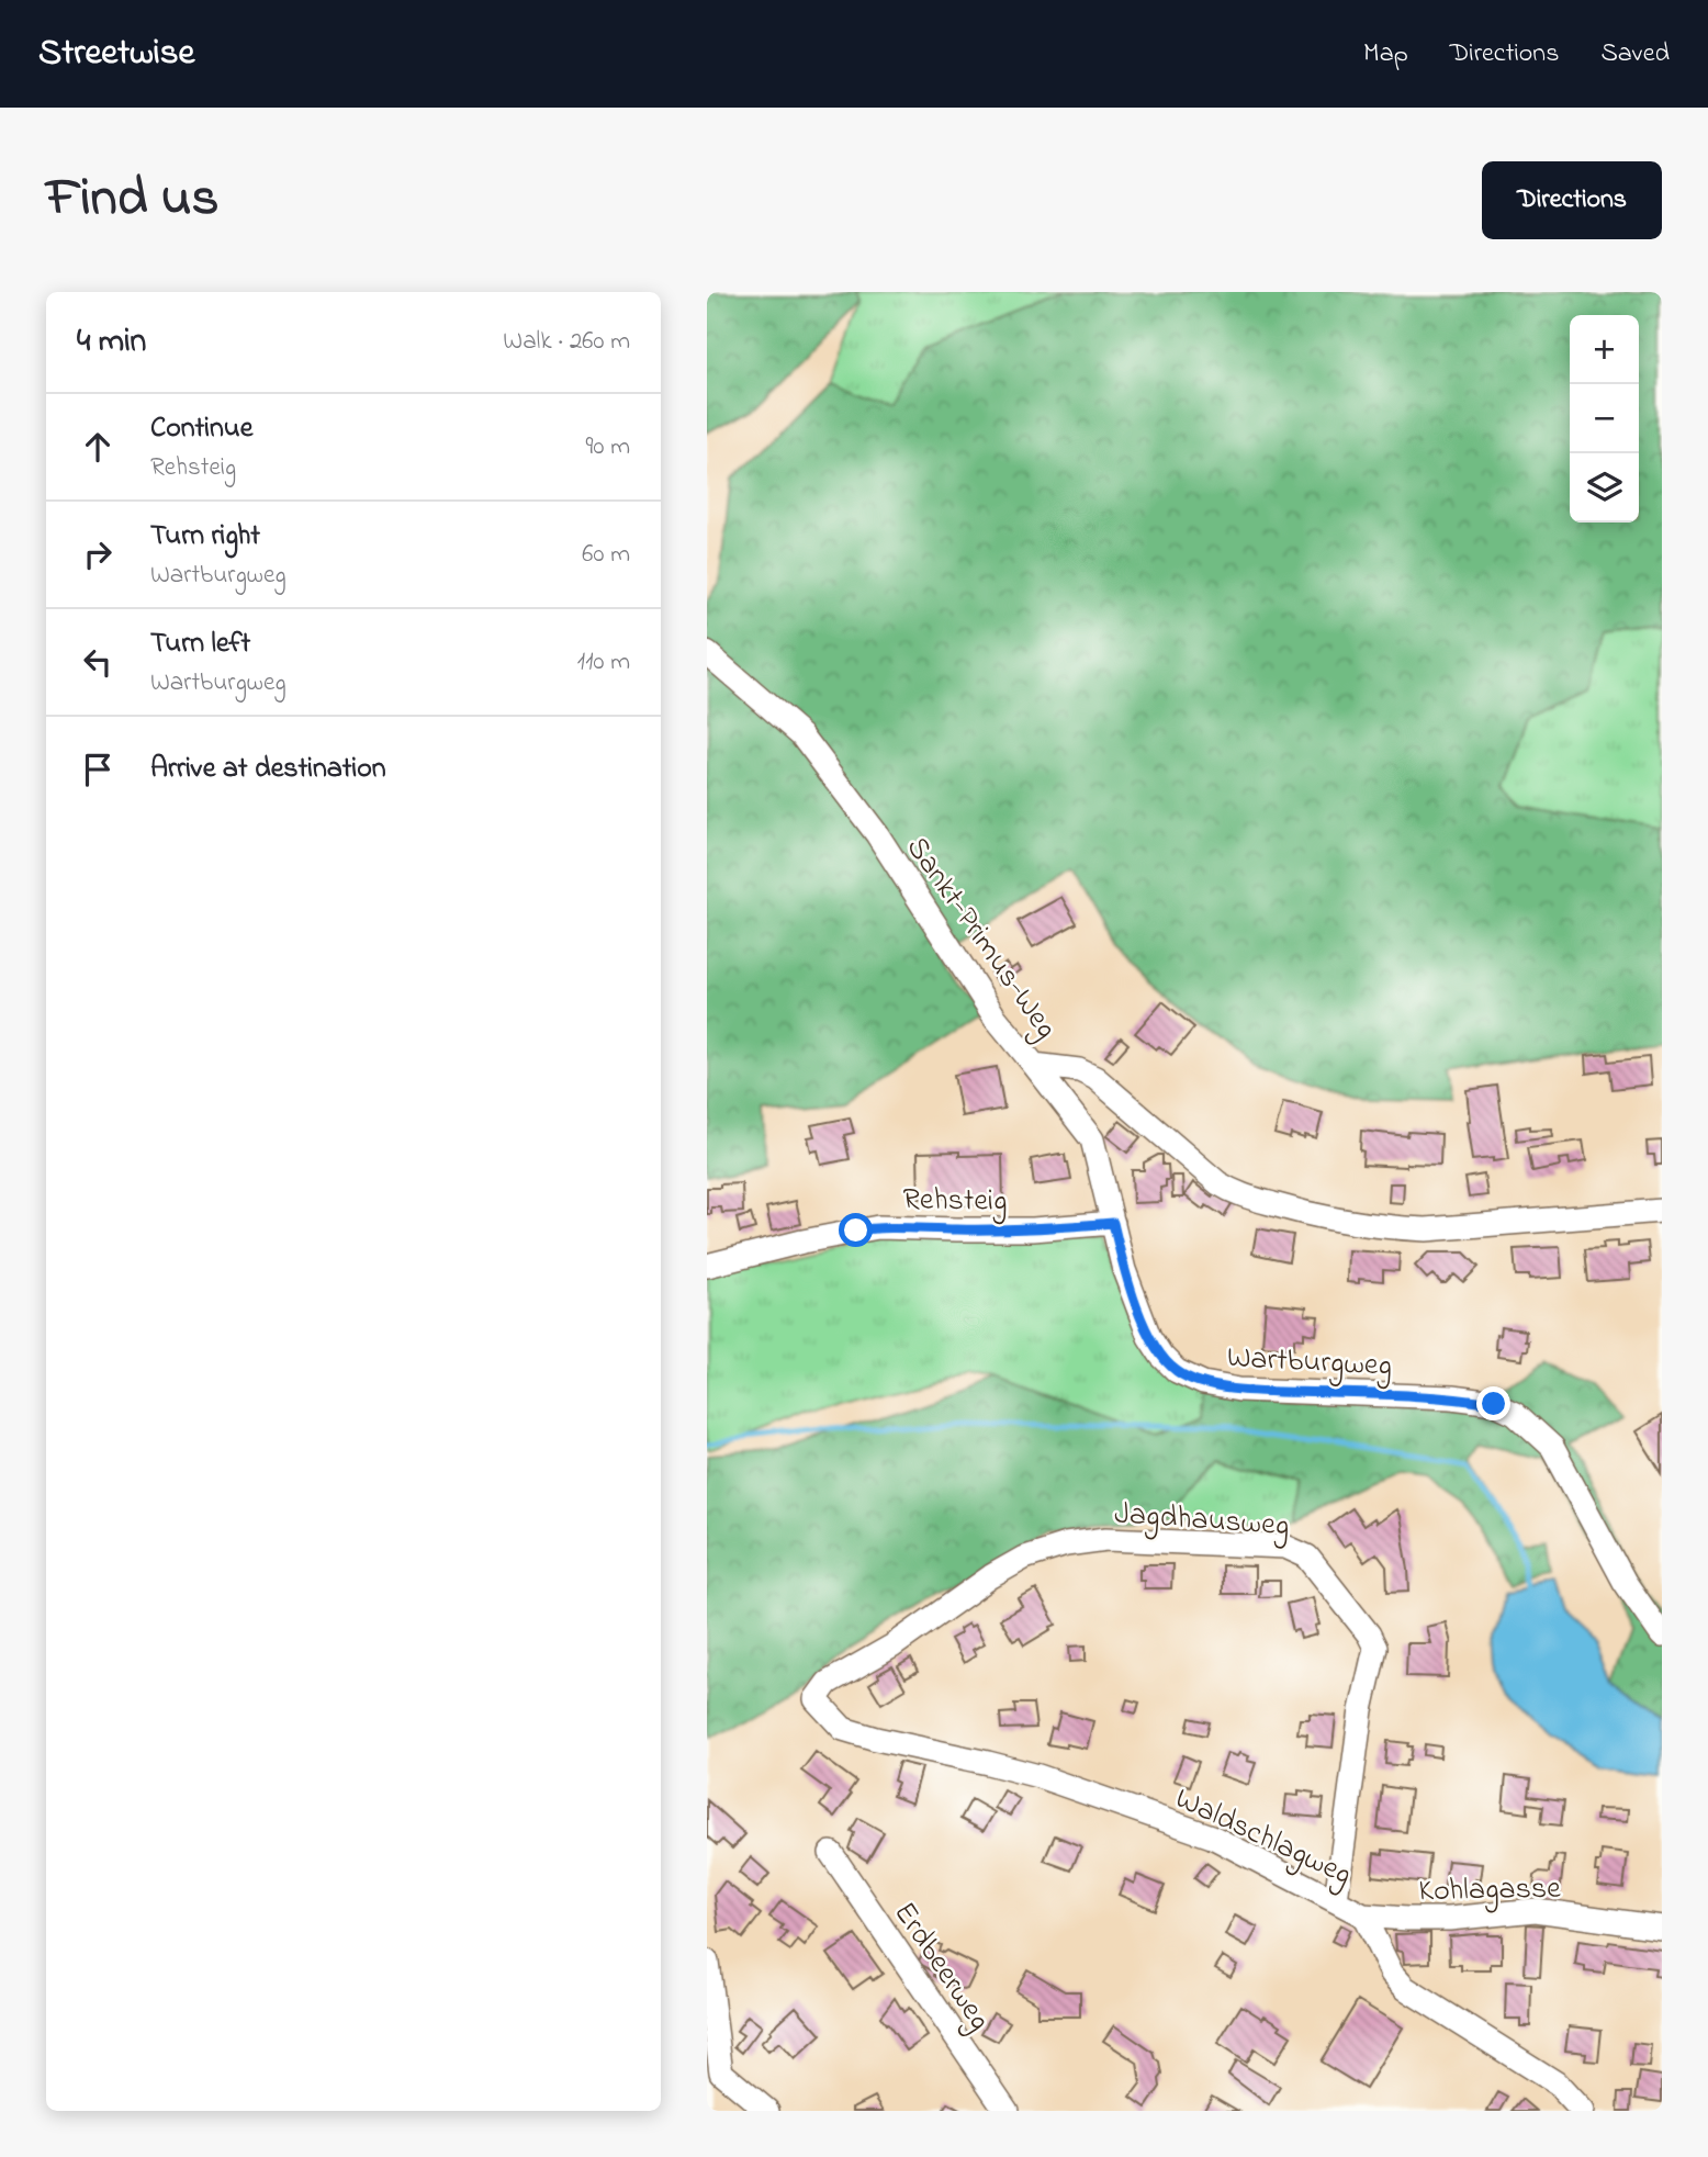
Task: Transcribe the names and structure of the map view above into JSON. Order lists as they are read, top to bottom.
{
  "streets": {
    "street": [
      "Sankt-Primus-Weg",
      "Rehsteig",
      "Wartburgweg",
      "Jagdhausweg",
      "Waldschlagweg",
      "Kohlagasse",
      "Erdbeerweg"
    ]
  },
  "crossings": [
    ["Sankt-Primus-Weg", "Wartburgweg"],
    ["Rehsteig", "Wartburgweg"],
    ["Jagdhausweg", "Waldschlagweg"],
    ["Waldschlagweg", "Kohlagasse"]
  ],
  "page": {
    "header": "Streetwise",
    "nav": ["Map", "Directions", "Saved"],
    "title": "Find us",
    "buttons": "Directions",
    "heading": ["4 min", "Walk · 260 m"],
    "map_buttons": ["+", "−"],
    "list": [
      ["Continue", "Rehsteig", "90 m"],
      ["Turn right", "Wartburgweg", "60 m"],
      ["Turn left", "Wartburgweg", "110 m"],
      "Arrive at destination"
    ]
  }
}
